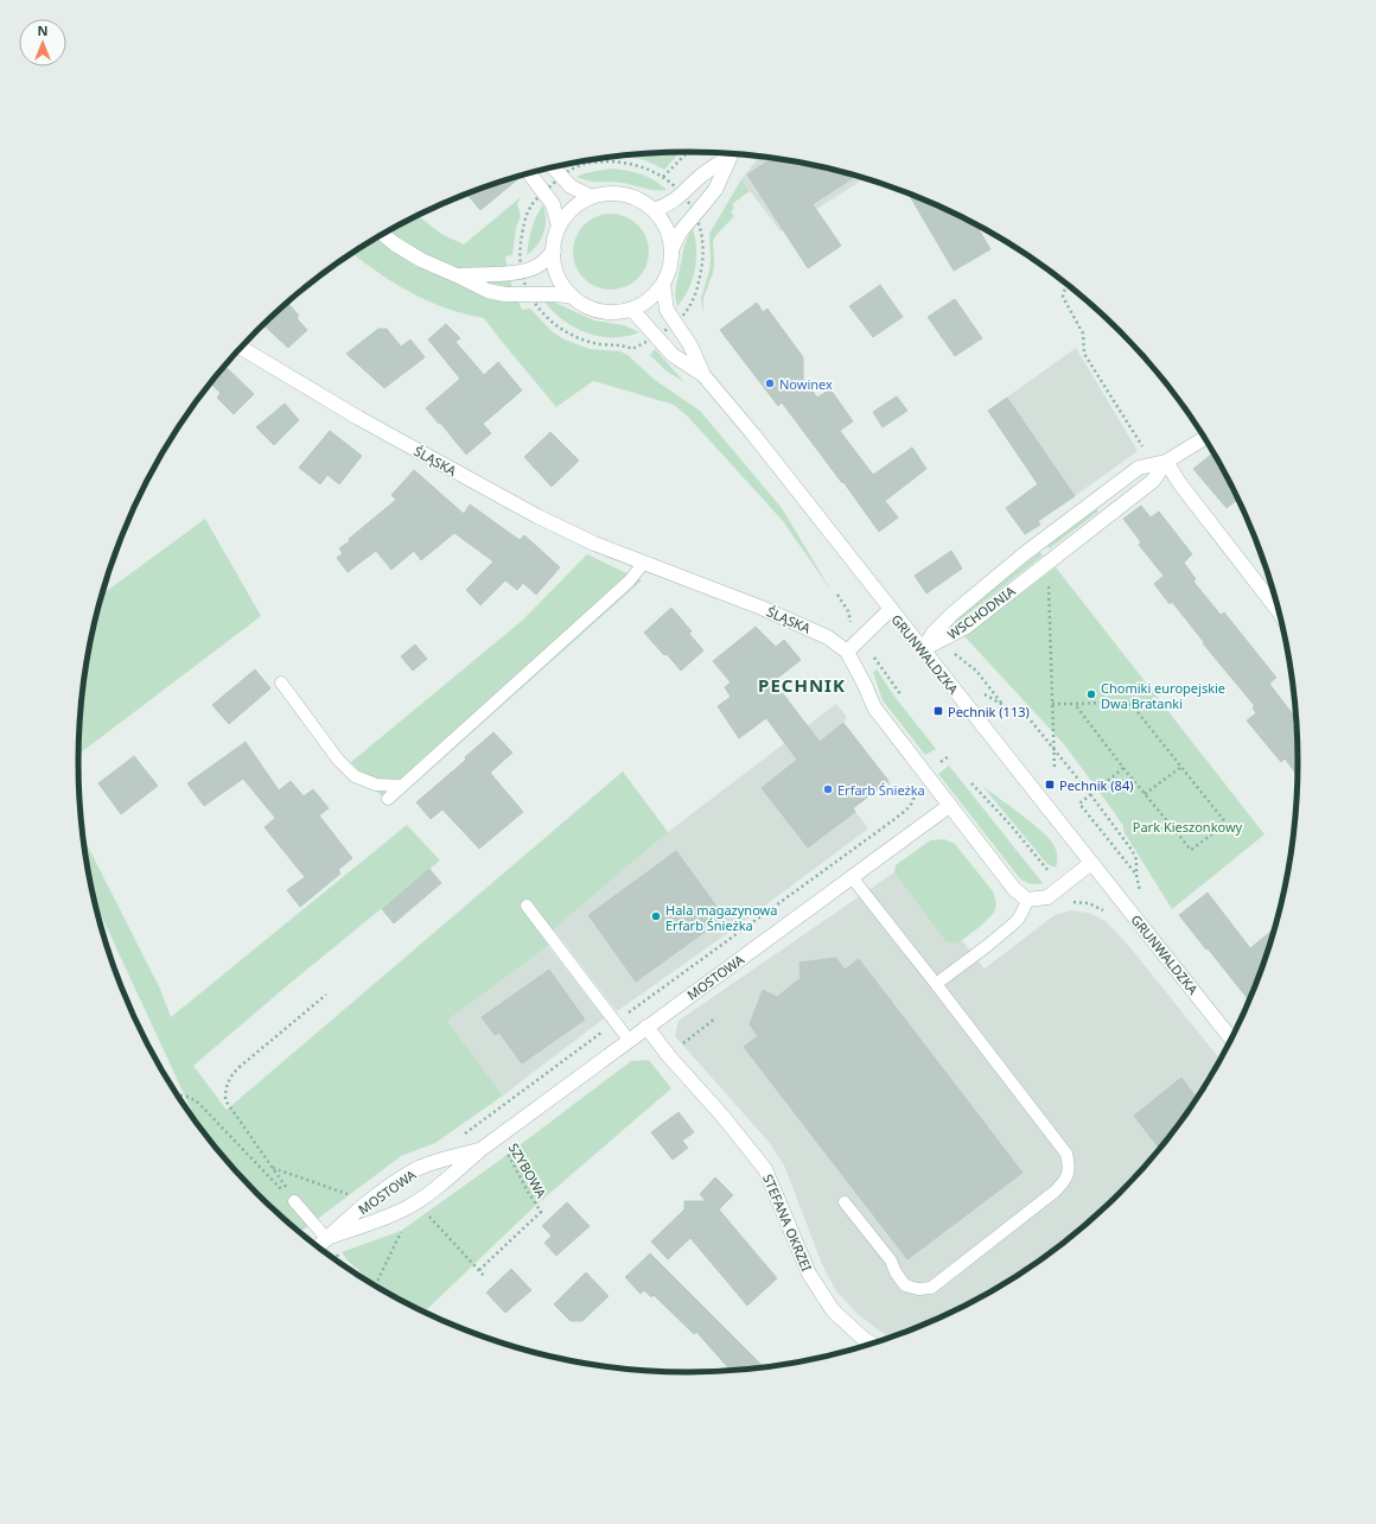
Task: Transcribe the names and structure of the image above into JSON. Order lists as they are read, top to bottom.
{
  "streets": {
    "street": [
      "ŚLĄSKA",
      "WSCHODNIA",
      "GRUNWALDZKA",
      "MOSTOWA",
      "STEFANA OKRZEI"
    ],
    "path": ["SZYBOWA"]
  },
  "crossings": [
    ["WSCHODNIA", "GRUNWALDZKA"],
    ["MOSTOWA", "SZYBOWA"],
    ["MOSTOWA", "STEFANA OKRZEI"]
  ],
  "districts": ["PECHNIK"],
  "parks": ["Park Kieszonkowy"],
  "places": {
    "other": [
      "Nowinex",
      "Chomiki europejskie Dwa Bratanki",
      "Erfarb Śnieżka",
      "Hala magazynowa Erfarb Śnieżka"
    ],
    "transit": ["Pechnik (113)", "Pechnik (84)"]
  },
  "north": "top"
}
